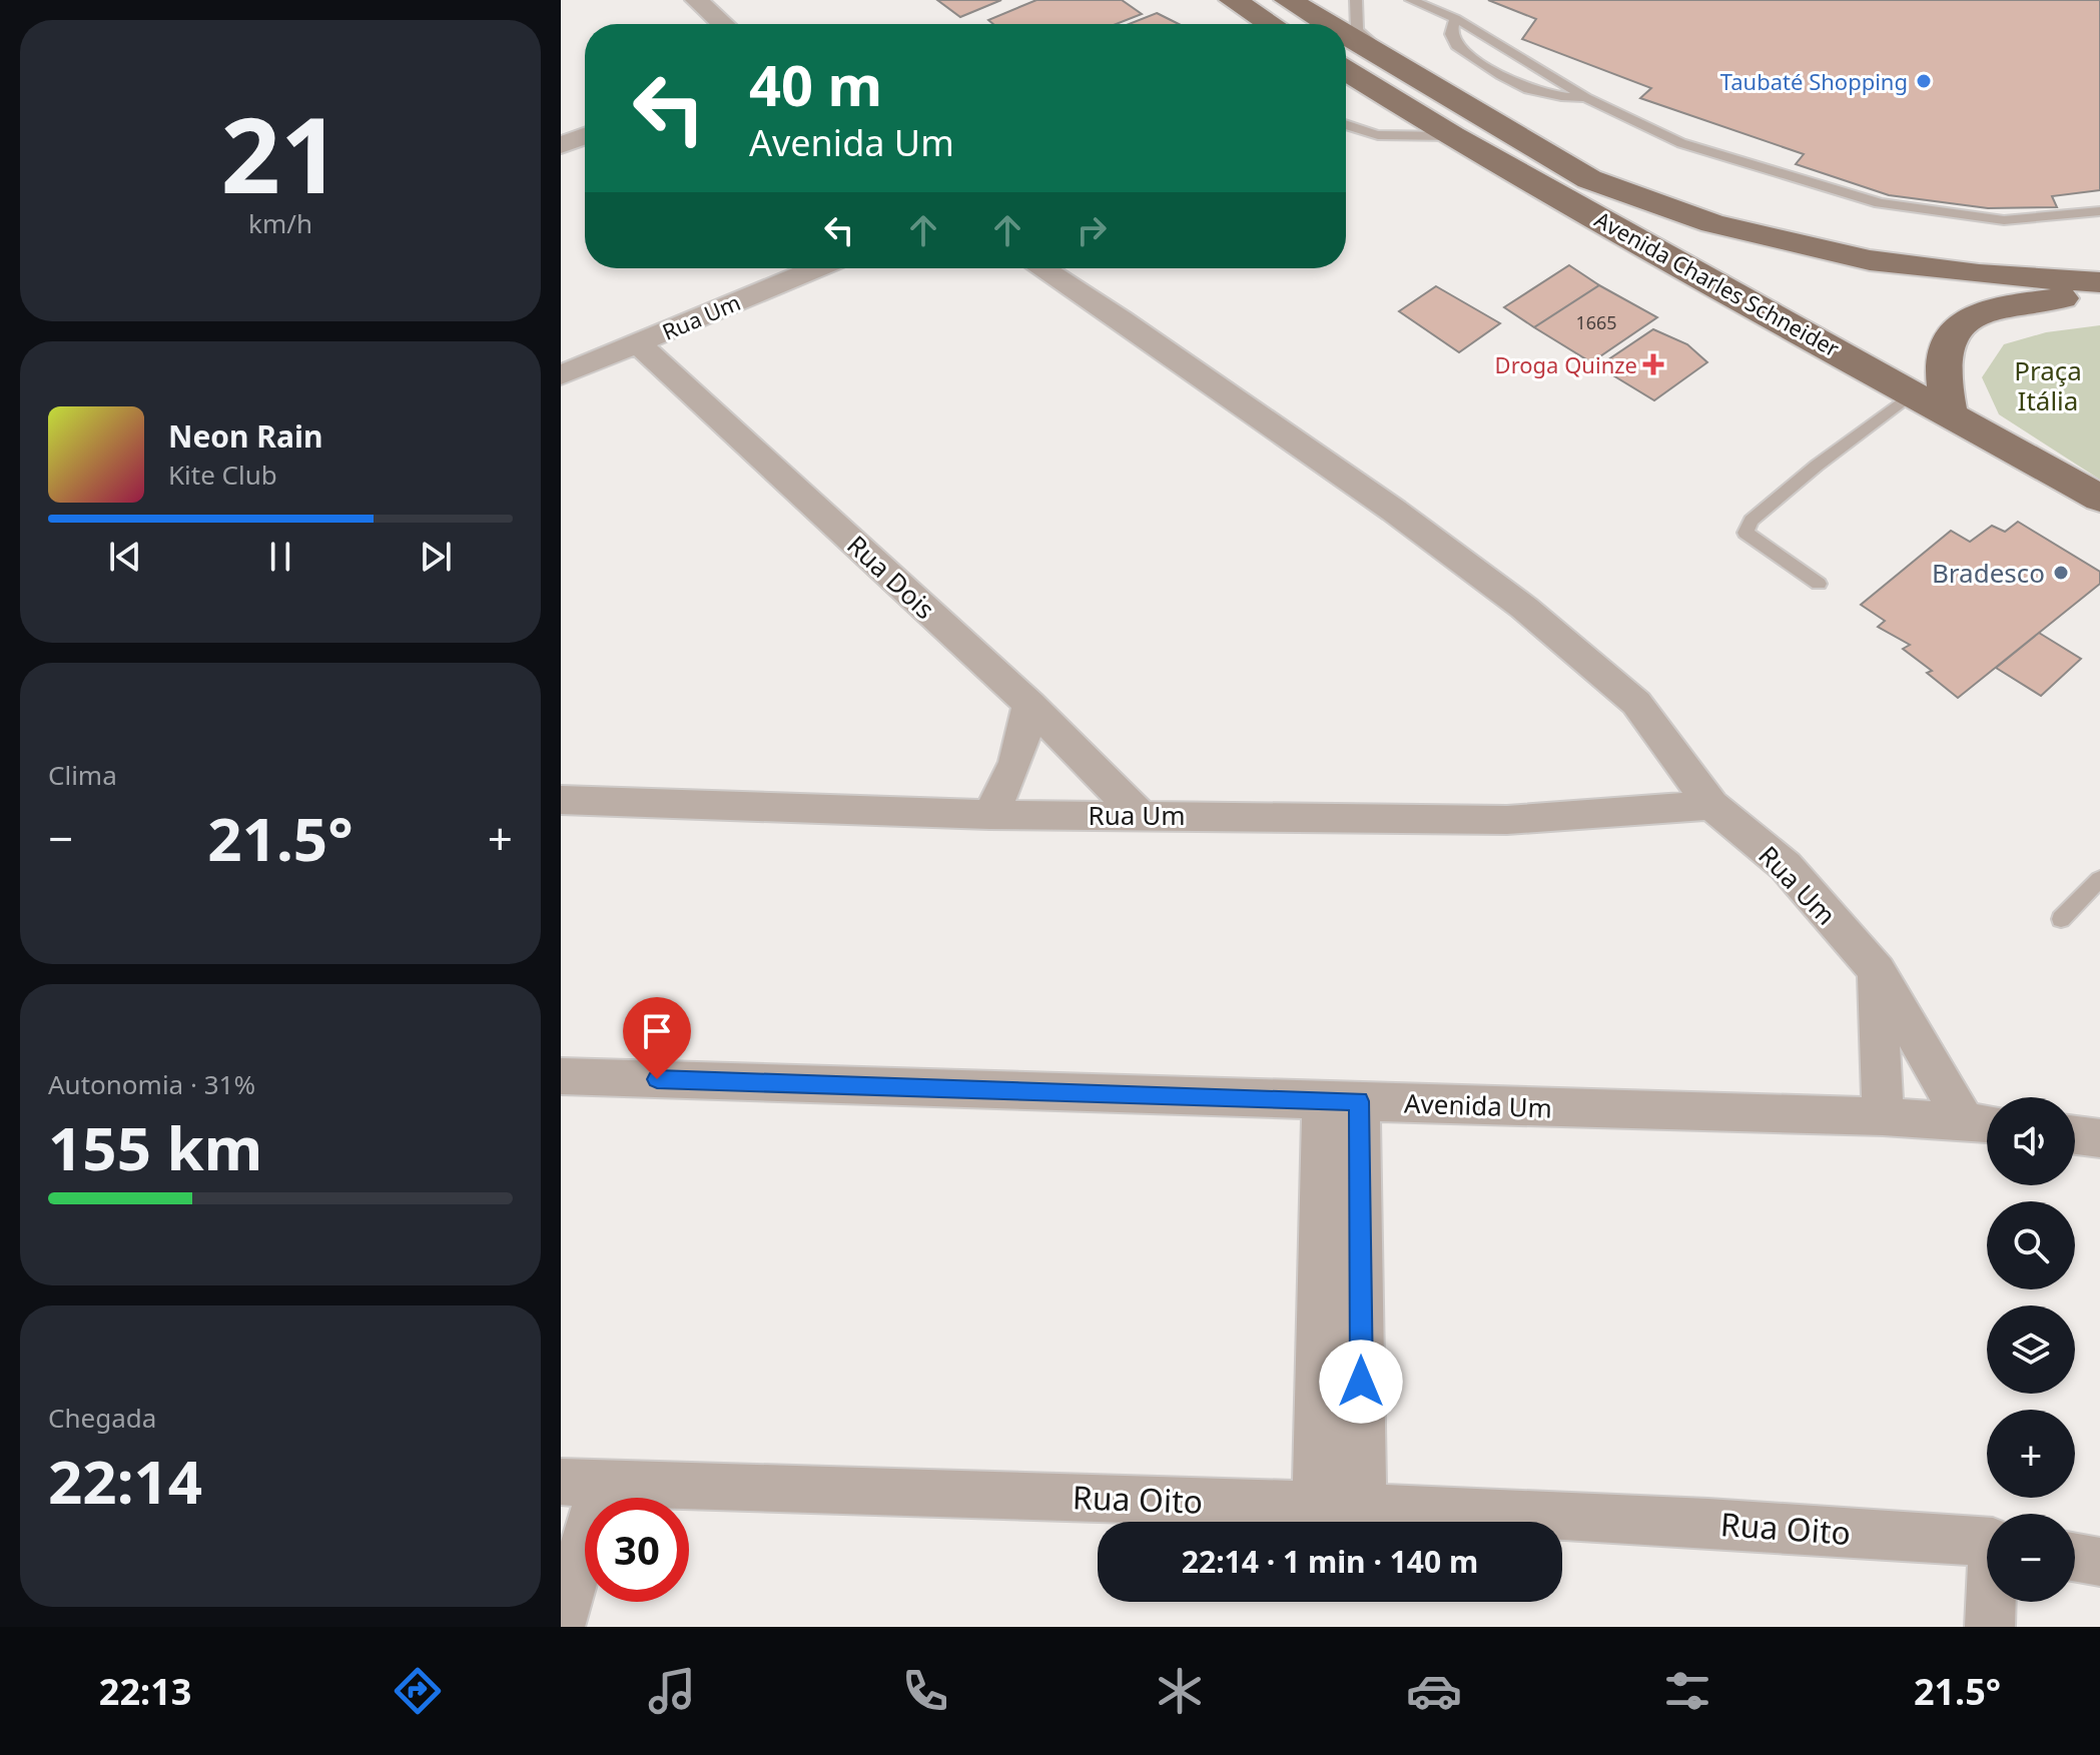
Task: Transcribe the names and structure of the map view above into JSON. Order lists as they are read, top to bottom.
{
  "streets": {
    "main road": ["Avenida Charles Schneider"],
    "street": [
      "Rua Um",
      "Rua Dois",
      "Avenida Um",
      "Rua Oito"
    ]
  },
  "crossings": [
    ["Rua Um", "Rua Dois"],
    ["Rua Um", "Avenida Um"]
  ],
  "parks": ["Praça Itália"],
  "places": {
    "other": ["Taubaté Shopping", "Bradesco"],
    "health": ["Droga Quinze"]
  },
  "house_numbers": ["1665"],
  "page": {
    "tile": [
      ["21", "km/h"],
      "Clima",
      ["Autonomia · 31%", "155 km"],
      ["Chegada", "22:14"]
    ],
    "turn": ["40 m", "Avenida Um"],
    "song": ["Neon Rain", "Kite Club"],
    "heat": ["−", "21.5°", "+"],
    "map_buttons": ["+", "−"],
    "limit": "30",
    "trip": "22:14 · 1 min · 140 m",
    "tabs": ["22:13", "21.5°"]
  }
}
